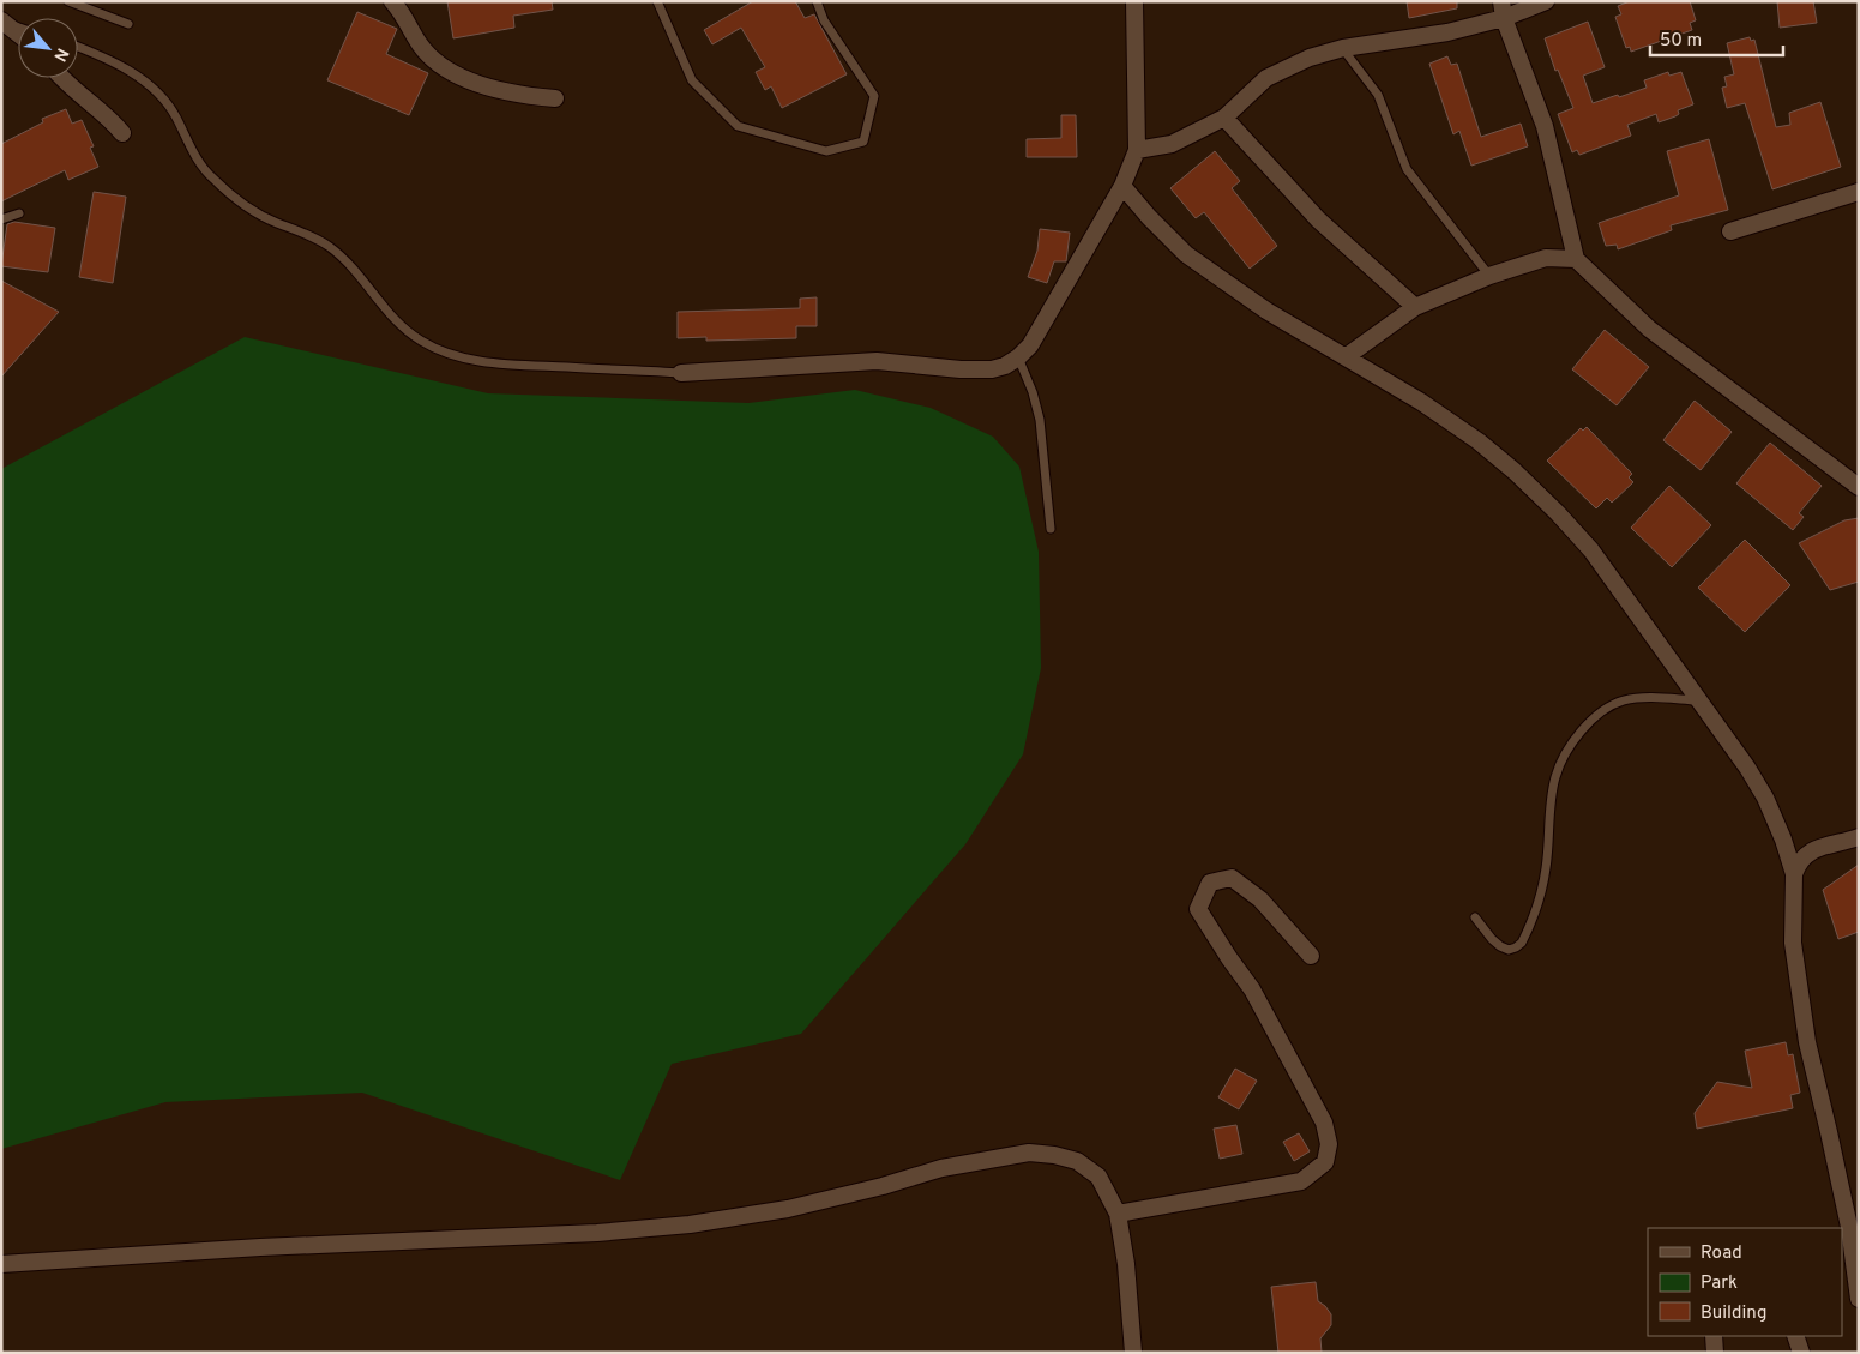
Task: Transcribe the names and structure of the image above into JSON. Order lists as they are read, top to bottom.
{
  "legend": ["Road", "Park", "Building"],
  "scale_bar": "50 m",
  "north": "bottom right"
}
